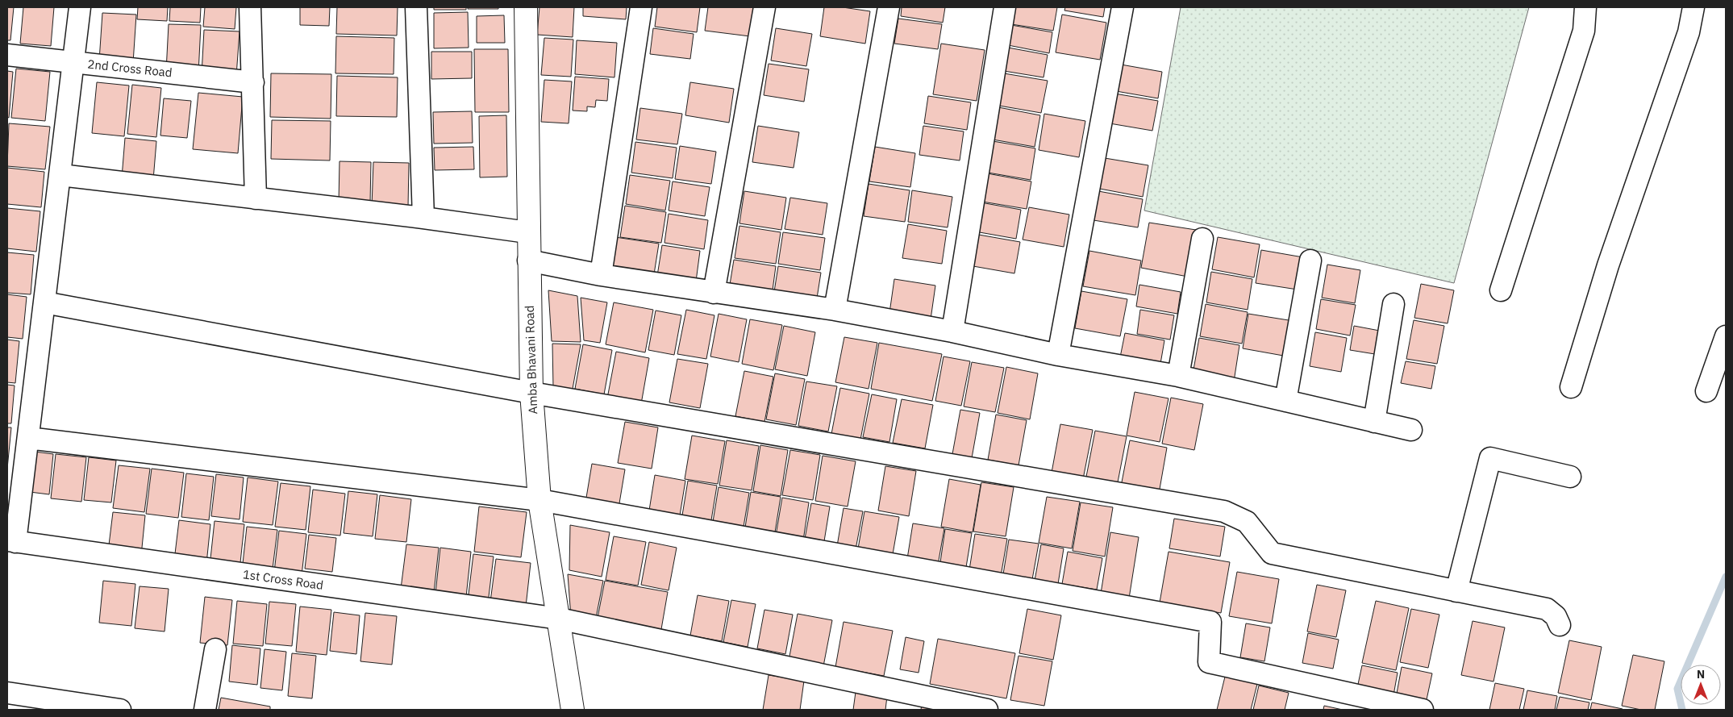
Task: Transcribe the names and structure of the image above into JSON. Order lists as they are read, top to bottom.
{
  "streets": {
    "street": ["2nd Cross Road", "Amba Bhavani Road", "1st Cross Road"]
  },
  "crossings": [
    ["Amba Bhavani Road", "1st Cross Road"]
  ],
  "north": "top"
}
